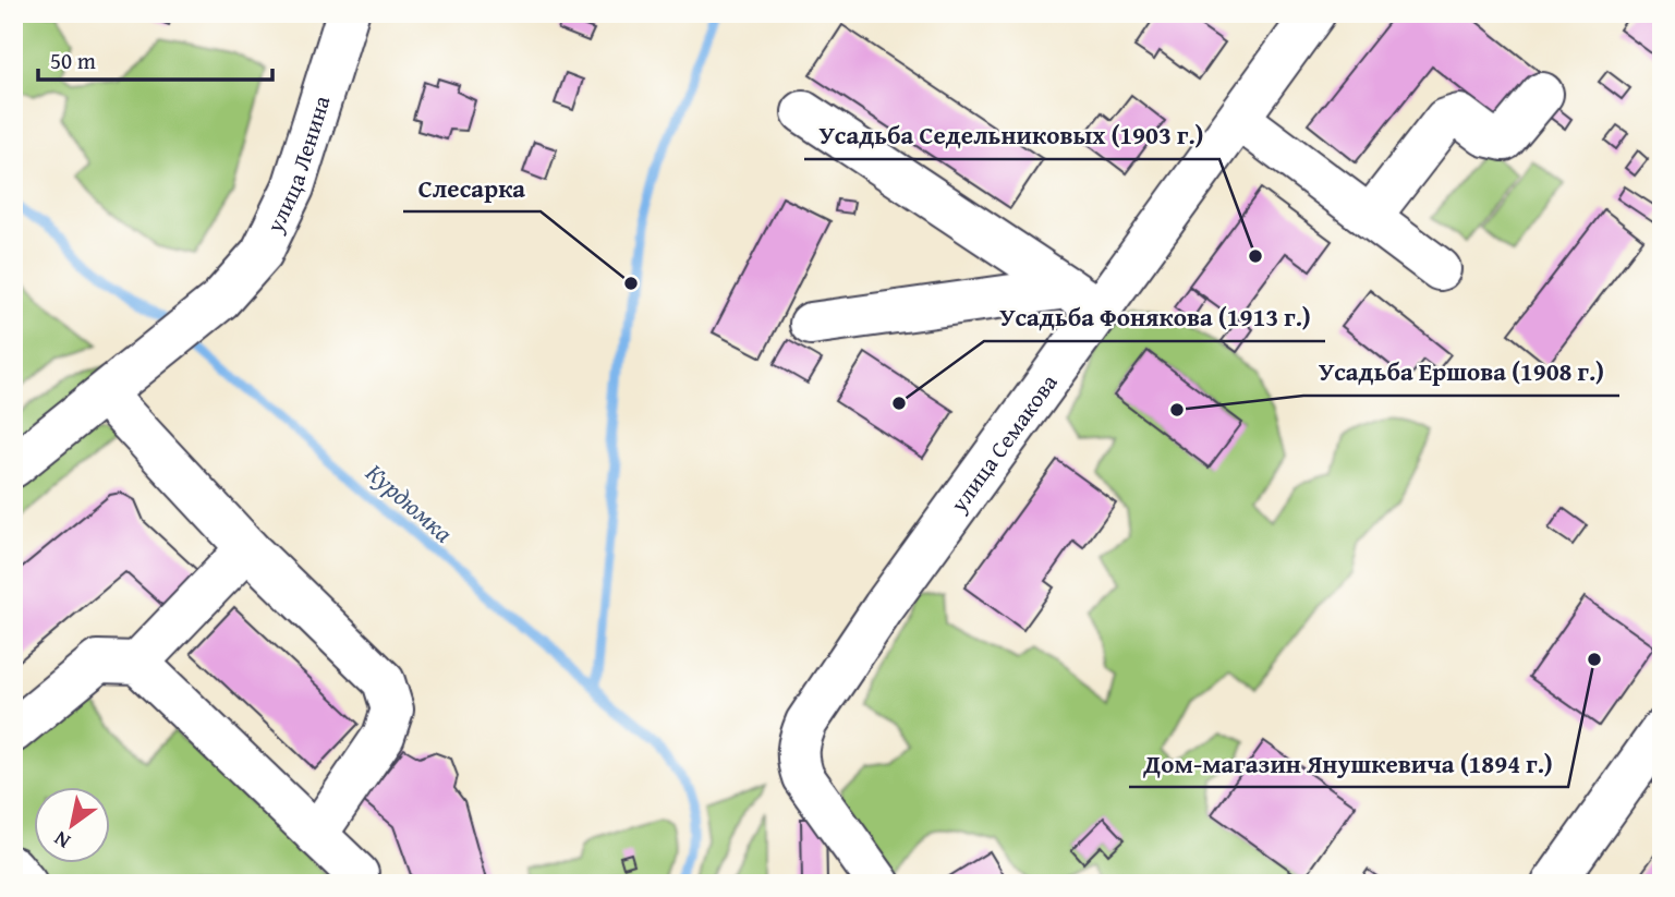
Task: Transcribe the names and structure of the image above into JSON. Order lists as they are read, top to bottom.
{
  "streets": {
    "street": ["улица Ленина", "улица Семакова"]
  },
  "water": ["Курдюмка"],
  "places": [
    "Усадьба Седельниковых (1903 г.)",
    "Слесарка",
    "Усадьба Фонякова (1913 г.)",
    "Усадьба Ершова (1908 г.)",
    "Дом-магазин Янушкевича (1894 г.)"
  ],
  "scale_bar": "50 m",
  "north": "bottom left"
}
